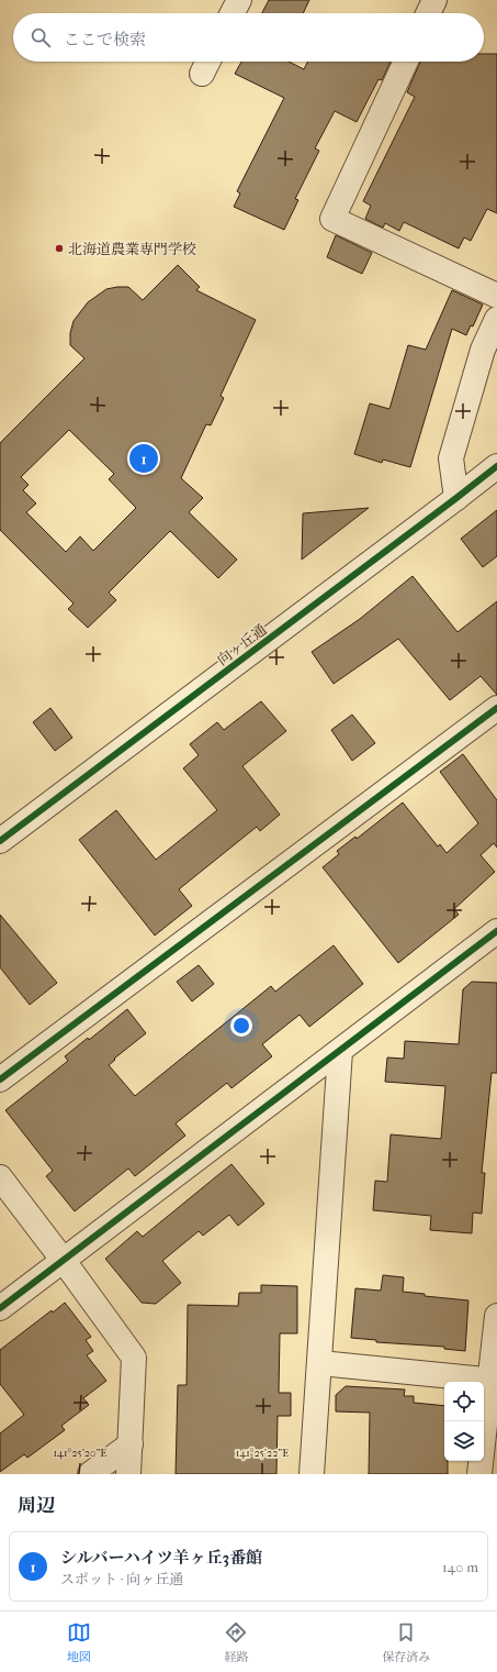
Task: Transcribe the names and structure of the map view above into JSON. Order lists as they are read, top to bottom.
{
  "streets": {
    "street": ["向ヶ丘通"]
  },
  "places": ["北海道農業専門学校"],
  "page": {
    "search": "ここで検索",
    "pins": "1",
    "heading": "周辺",
    "list": [
      {
        "mark": "1",
        "name": "シルバーハイツ羊ヶ丘3番館",
        "note": "スポット · 向ヶ丘通",
        "value": "140 m"
      }
    ],
    "nav": ["地図", "経路", "保存済み"]
  },
  "coordinates": ["141°25'20\"E", "141°25'22\"E"]
}
